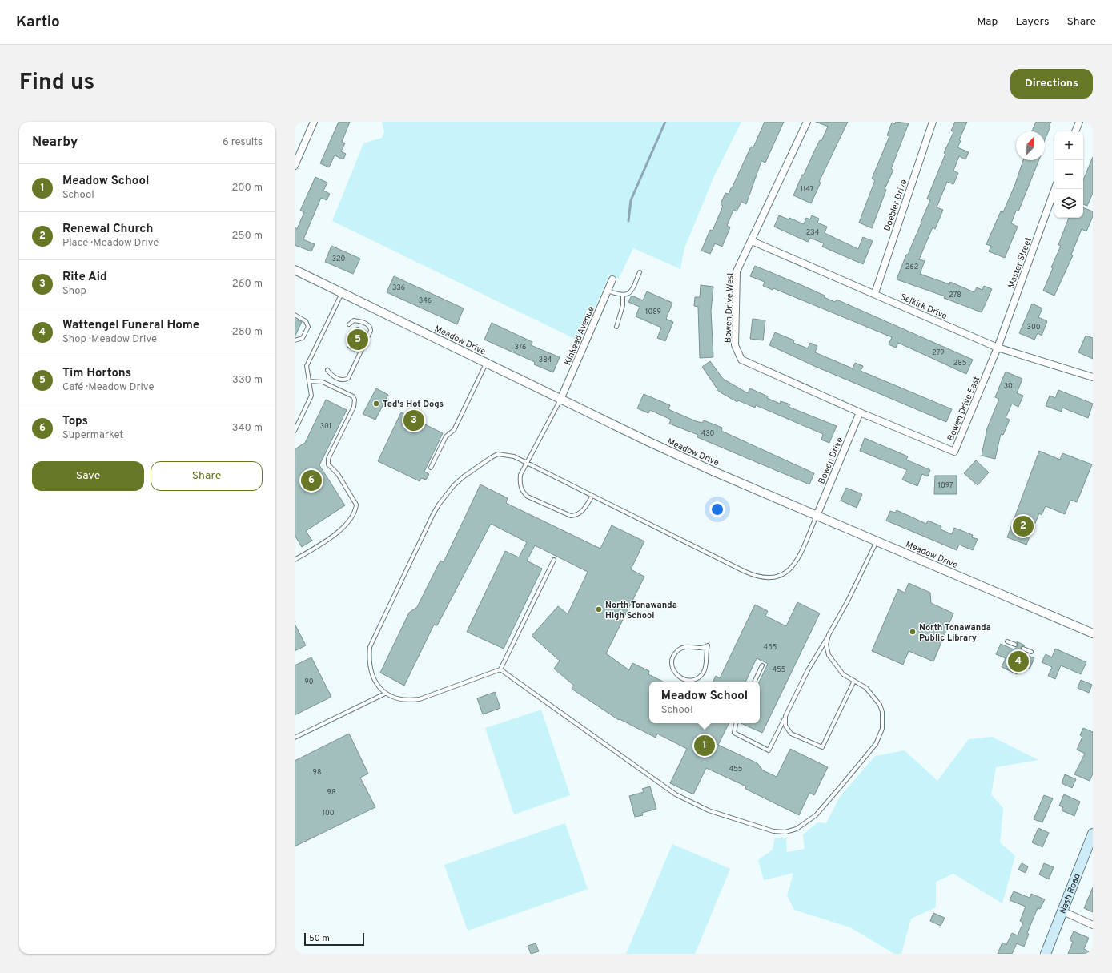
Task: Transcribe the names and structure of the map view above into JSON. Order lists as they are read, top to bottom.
{
  "streets": {
    "main road": ["Nash Road"],
    "street": [
      "Doebler Drive",
      "Master Street",
      "Selkirk Drive",
      "Bowen Drive West",
      "Kinkead Avenue",
      "Meadow Drive",
      "Bowen Drive East",
      "Bowen Drive"
    ]
  },
  "crossings": [
    ["Doebler Drive", "Selkirk Drive"],
    ["Master Street", "Selkirk Drive"],
    ["Master Street", "Bowen Drive East"],
    ["Selkirk Drive", "Bowen Drive West"],
    ["Selkirk Drive", "Bowen Drive East"],
    ["Bowen Drive West", "Bowen Drive East"],
    ["Bowen Drive West", "Bowen Drive"],
    ["Kinkead Avenue", "Meadow Drive"],
    ["Meadow Drive", "Bowen Drive"],
    ["Bowen Drive East", "Bowen Drive"]
  ],
  "places": ["Ted's Hot Dogs", "North Tonawanda High School", "North Tonawanda Public Library"],
  "house_numbers": [
    "1147",
    "234",
    "320",
    "262",
    "336",
    "278",
    "346",
    "1089",
    "300",
    "376",
    "279",
    "384",
    "285",
    "301",
    "301",
    "430",
    "1097",
    "455",
    "455",
    "90",
    "455",
    "98",
    "98",
    "100"
  ],
  "scale_bar": "50 m",
  "north": "top right",
  "page": {
    "header": "Kartio",
    "nav": ["Map", "Layers", "Share"],
    "title": "Find us",
    "buttons": [
      "Directions",
      ["Save", "Share"]
    ],
    "heading": ["Nearby", "6 results"],
    "map_buttons": ["+", "−"],
    "list": [
      {
        "mark": "1",
        "name": "Meadow School",
        "note": "School",
        "value": "200 m"
      },
      {
        "mark": "2",
        "name": "Renewal Church",
        "note": "Place · Meadow Drive",
        "value": "250 m"
      },
      {
        "mark": "3",
        "name": "Rite Aid",
        "note": "Shop",
        "value": "260 m"
      },
      {
        "mark": "4",
        "name": "Wattengel Funeral Home",
        "note": "Shop · Meadow Drive",
        "value": "280 m"
      },
      {
        "mark": "5",
        "name": "Tim Hortons",
        "note": "Café · Meadow Drive",
        "value": "330 m"
      },
      {
        "mark": "6",
        "name": "Tops",
        "note": "Supermarket",
        "value": "340 m"
      }
    ],
    "pins": [
      "5",
      "3",
      "6",
      "2",
      "4",
      "1"
    ],
    "popup": ["Meadow School", "School"],
    "scale": "50 m"
  }
}
